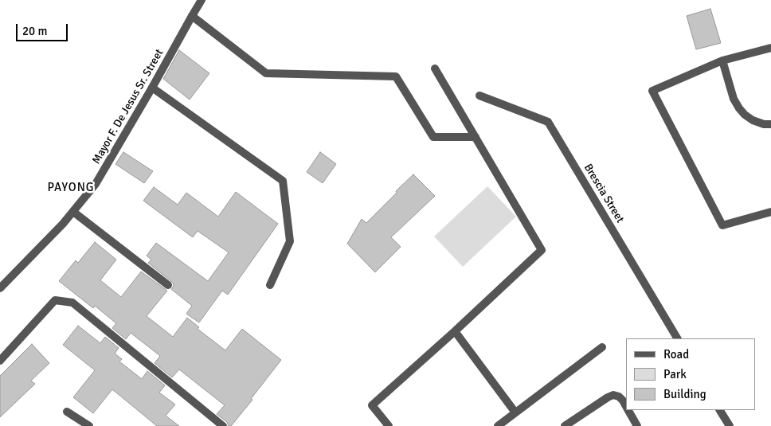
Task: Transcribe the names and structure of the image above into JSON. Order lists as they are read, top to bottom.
{
  "streets": {
    "street": ["Mayor F. De Jesus Sr. Street", "Brescia Street"]
  },
  "districts": ["PAYONG"],
  "legend": ["Road", "Park", "Building"],
  "scale_bar": "20 m"
}
